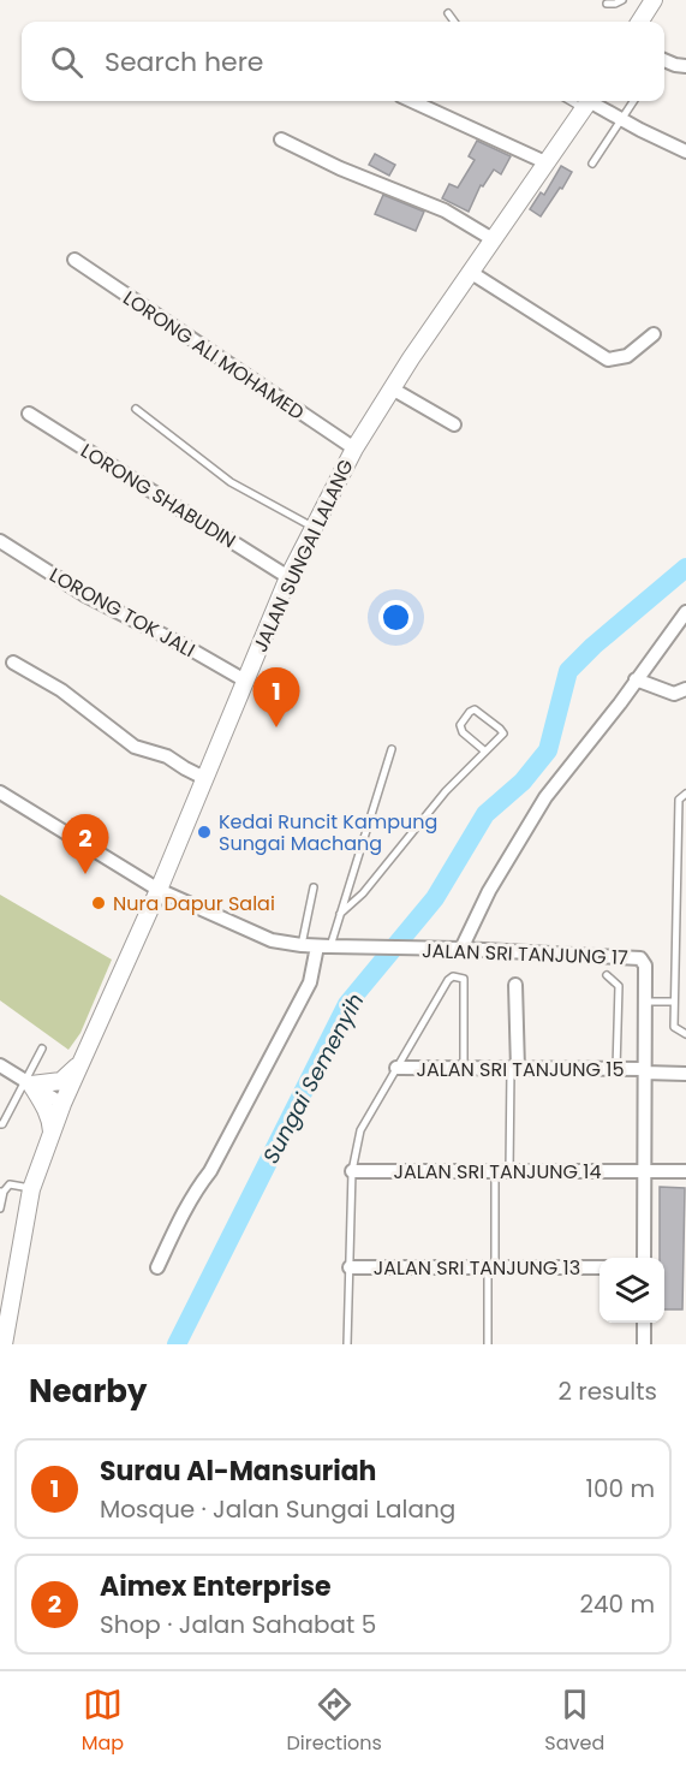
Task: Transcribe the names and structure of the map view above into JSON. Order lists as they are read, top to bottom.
{
  "streets": {
    "street": [
      "LORONG ALI MOHAMED",
      "LORONG SHABUDIN",
      "JALAN SUNGAI LALANG",
      "LORONG TOK JALI",
      "JALAN SRI TANJUNG 17",
      "JALAN SRI TANJUNG 15",
      "JALAN SRI TANJUNG 14",
      "JALAN SRI TANJUNG 13"
    ]
  },
  "crossings": [
    ["LORONG ALI MOHAMED", "JALAN SUNGAI LALANG"],
    ["LORONG SHABUDIN", "JALAN SUNGAI LALANG"],
    ["JALAN SUNGAI LALANG", "LORONG TOK JALI"],
    ["JALAN SUNGAI LALANG", "JALAN SRI TANJUNG 17"],
    ["JALAN SRI TANJUNG 17", "JALAN SRI TANJUNG 15"],
    ["JALAN SRI TANJUNG 17", "JALAN SRI TANJUNG 14"]
  ],
  "water": ["Sungai Semenyih"],
  "places": ["Kedai Runcit Kampung Sungai Machang", "Nura Dapur Salai"],
  "page": {
    "search": "Search here",
    "pins": ["1", "2"],
    "heading": ["Nearby", "2 results"],
    "list": [
      {
        "mark": "1",
        "name": "Surau Al-Mansuriah",
        "note": "Mosque · Jalan Sungai Lalang",
        "value": "100 m"
      },
      {
        "mark": "2",
        "name": "Aimex Enterprise",
        "note": "Shop · Jalan Sahabat 5",
        "value": "240 m"
      }
    ],
    "nav": ["Map", "Directions", "Saved"]
  }
}
